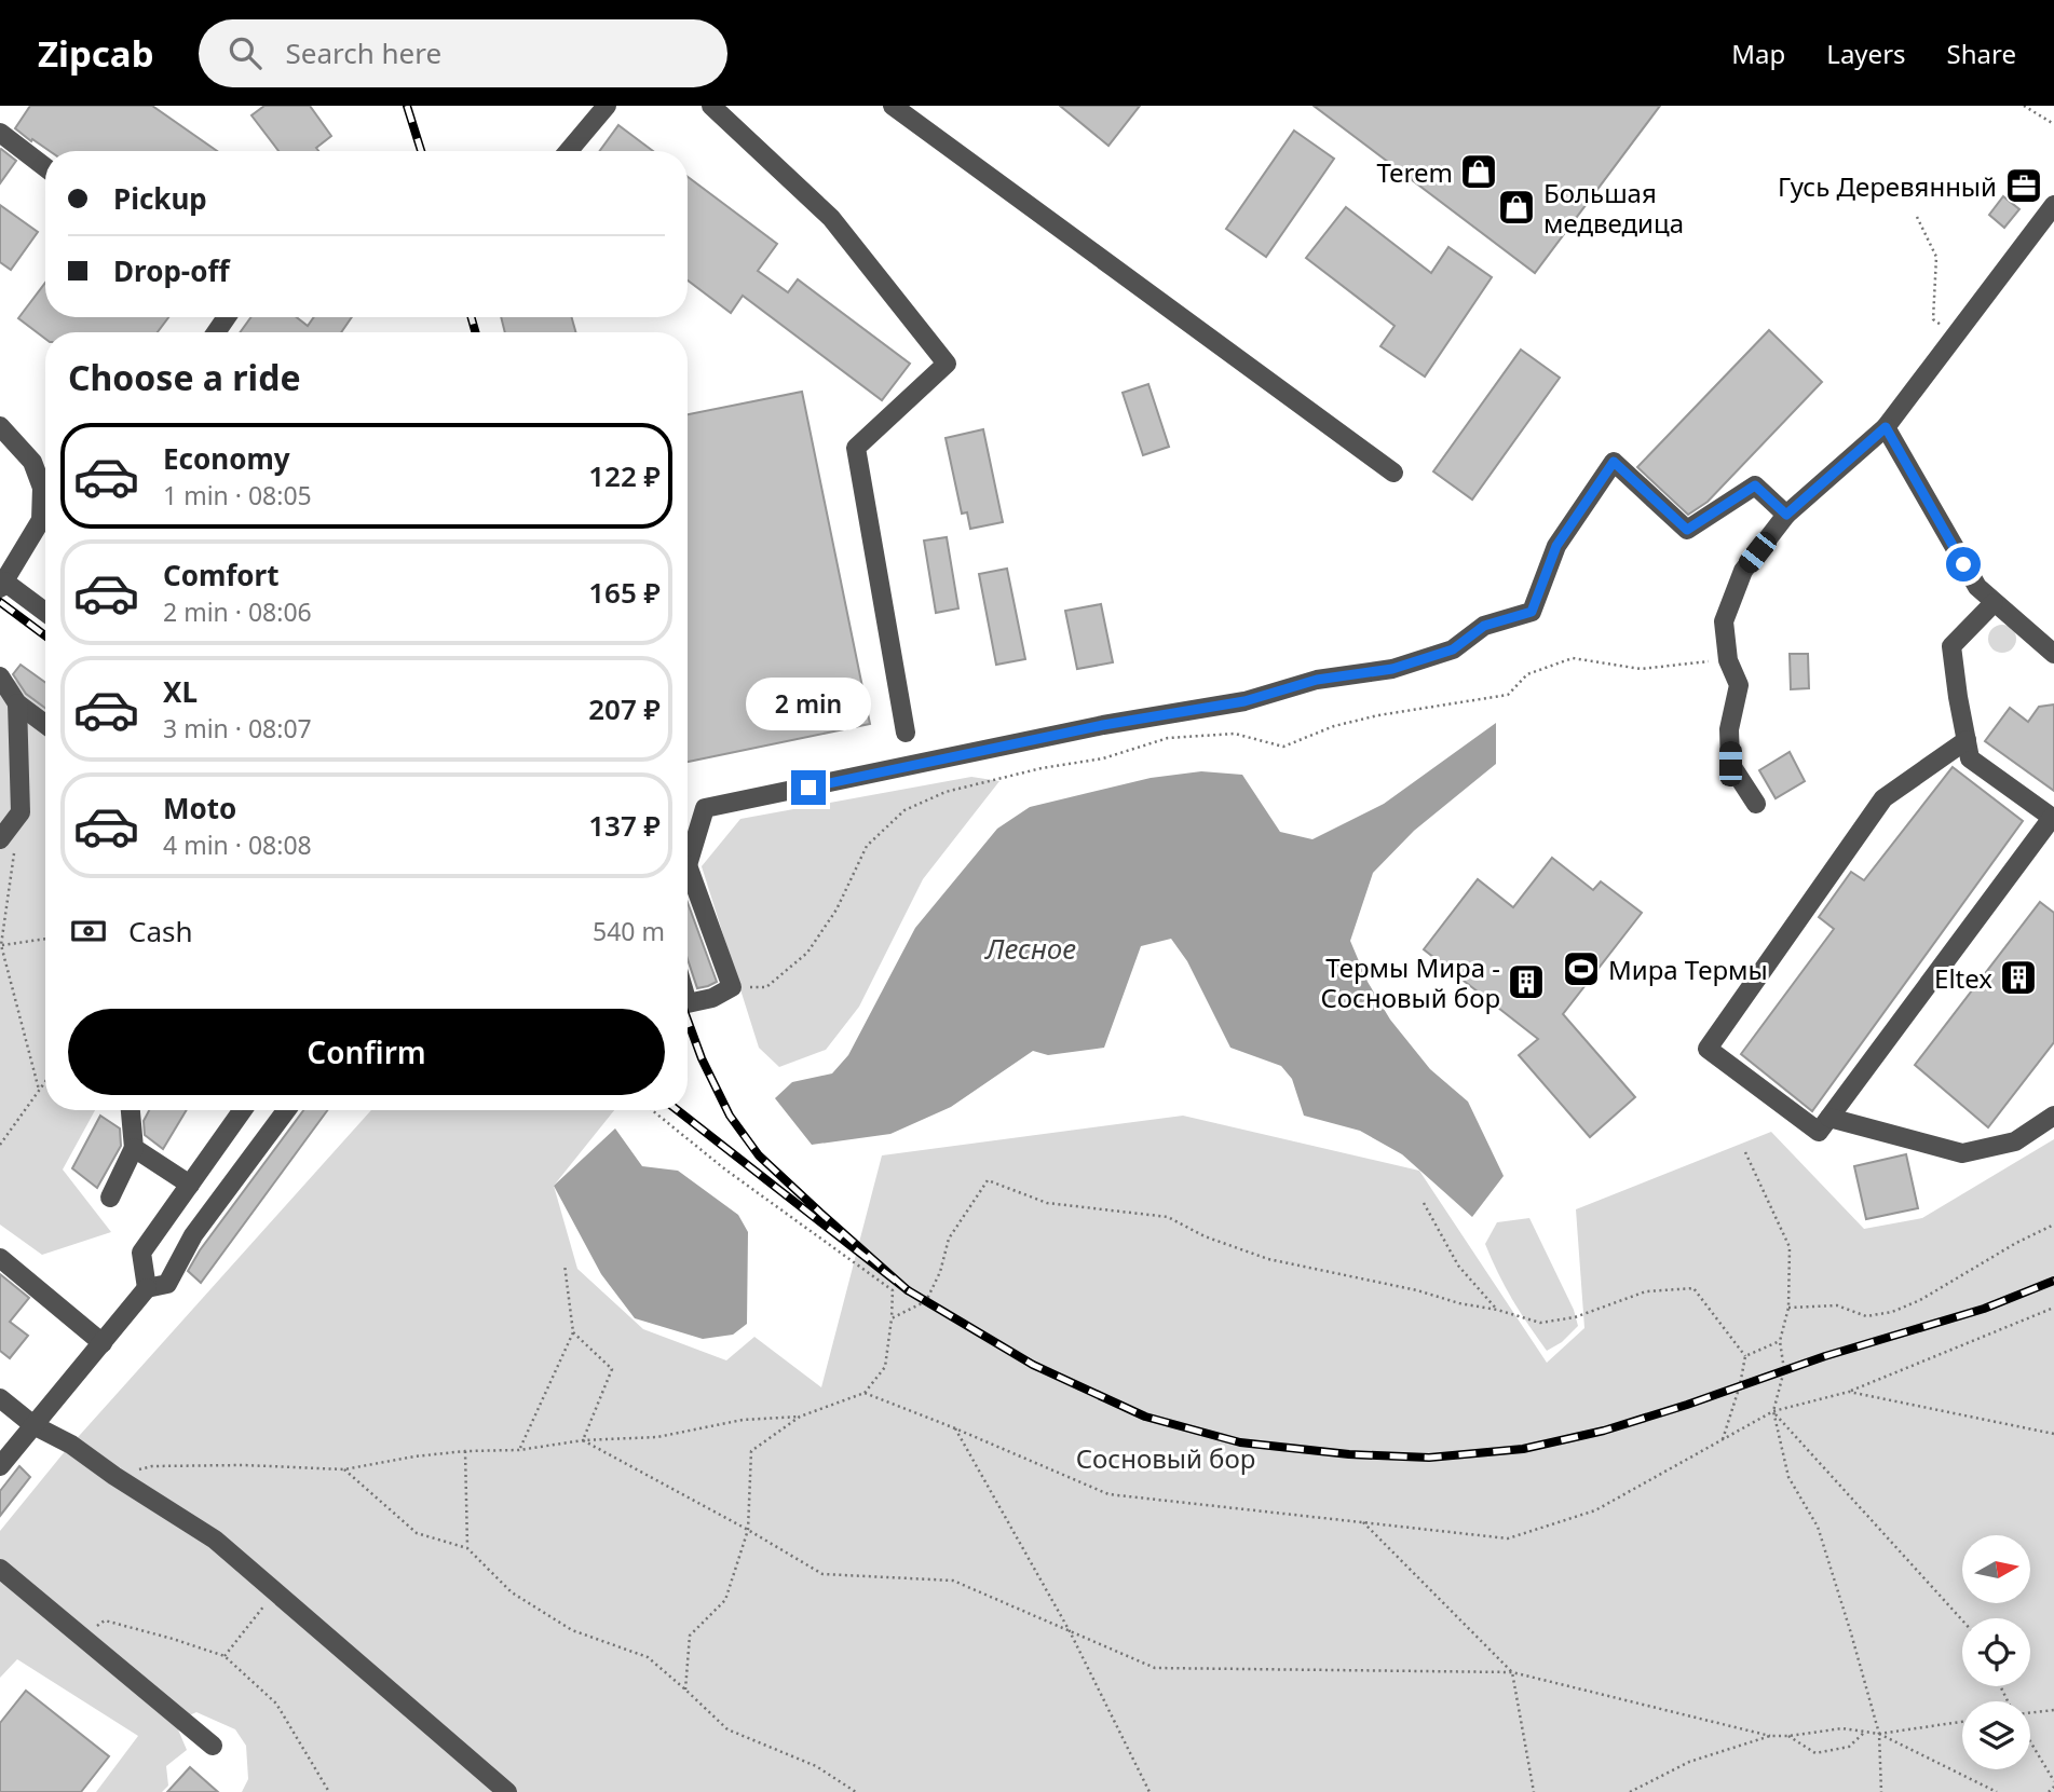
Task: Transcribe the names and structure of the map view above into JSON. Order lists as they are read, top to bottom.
{
  "water": ["Лесное"],
  "parks": ["Сосновый бор"],
  "places": {
    "shop": ["Terem", "Большая медведица"],
    "office": ["Гусь Деревянный"],
    "sports": ["Мира Термы"],
    "building": ["Eltex", "Термы Мира - Сосновый бор"]
  },
  "north": "right",
  "page": {
    "header": "Zipcab",
    "search": "Search here",
    "nav": ["Map", "Layers", "Share"],
    "banner": ["Pickup", "Drop-off"],
    "heading": "Choose a ride",
    "list": [
      {
        "name": "Economy",
        "note": "1 min · 08:05",
        "value": "122 ₽"
      },
      {
        "name": "Comfort",
        "note": "2 min · 08:06",
        "value": "165 ₽"
      },
      {
        "name": "XL",
        "note": "3 min · 08:07",
        "value": "207 ₽"
      },
      {
        "name": "Moto",
        "note": "4 min · 08:08",
        "value": "137 ₽"
      }
    ],
    "bubble": "2 min",
    "pay": ["Cash", "540 m"],
    "buttons": "Confirm"
  }
}
